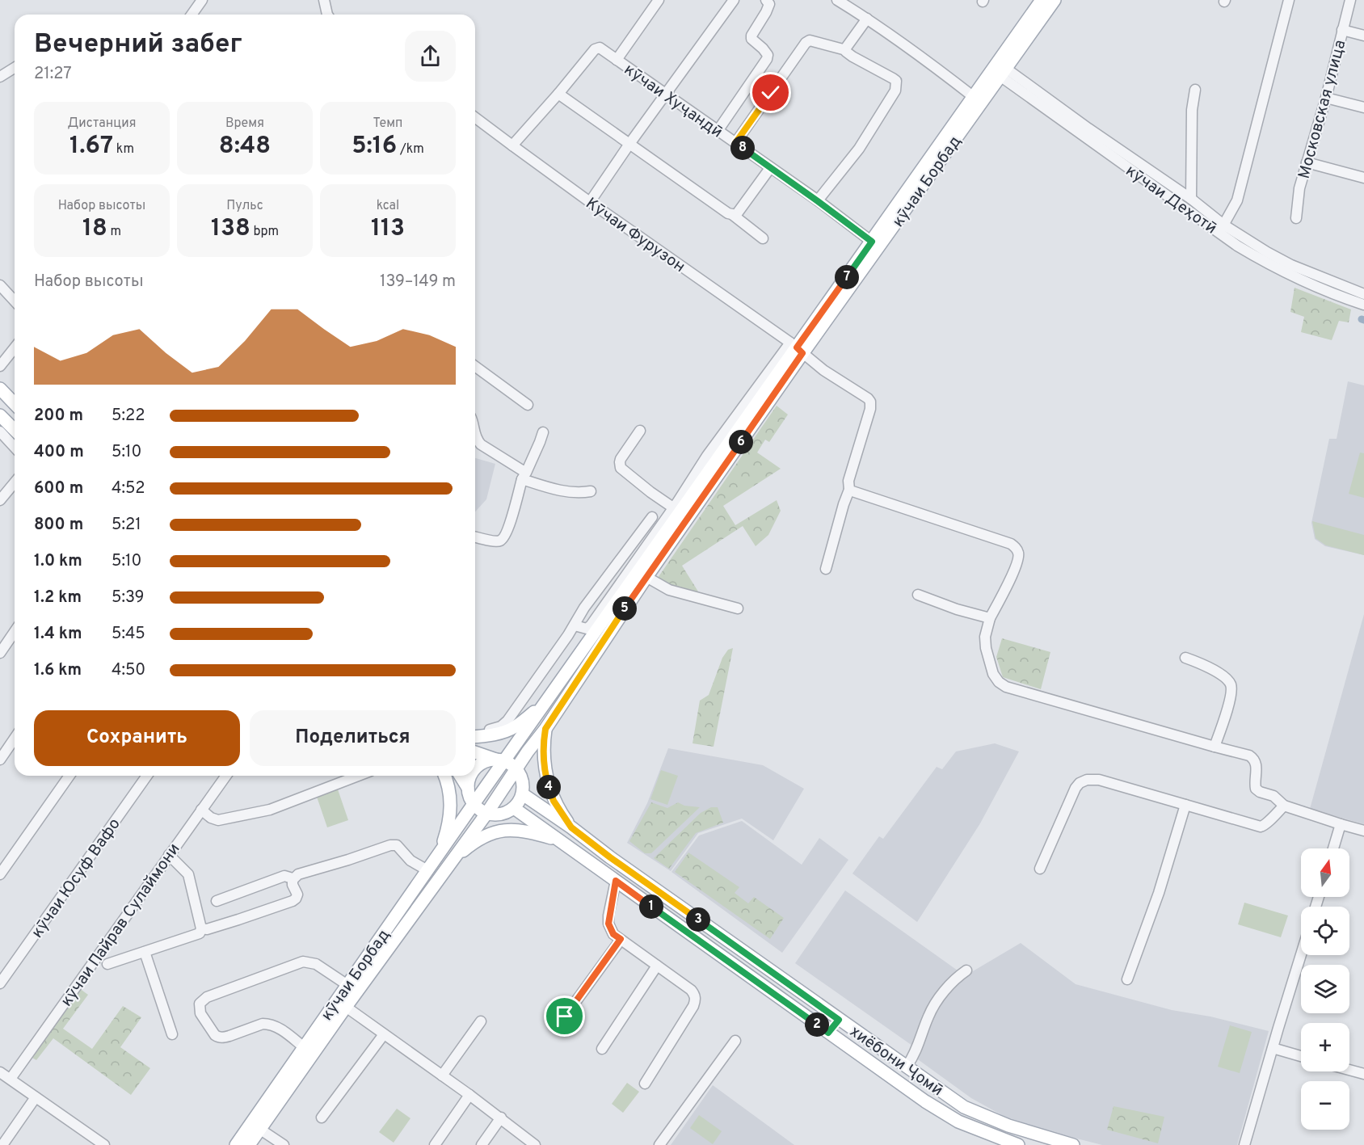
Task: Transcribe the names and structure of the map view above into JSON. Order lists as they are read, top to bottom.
{
  "streets": {
    "main road": ["кӯчаи Борбад", "хиёбони Ҷомӣ"],
    "street": [
      "кӯчаи Хуҷандӣ",
      "Московская улица",
      "кӯчаи Деҳотӣ",
      "Кӯчаи Фурузон",
      "кӯчаи Юсуф Вафо",
      "кӯчаи Пайрав Сулаймони"
    ]
  },
  "crossings": [
    ["кӯчаи Хуҷандӣ", "кӯчаи Борбад"],
    ["кӯчаи Хуҷандӣ", "Кӯчаи Фурузон"],
    ["кӯчаи Борбад", "кӯчаи Деҳотӣ"],
    ["кӯчаи Борбад", "Кӯчаи Фурузон"]
  ],
  "north": "top",
  "page": {
    "heading": ["Вечерний забег", "21:27"],
    "stats": [
      ["Дистанция", "1.67 km"],
      ["Время", "8:48"],
      ["Темп", "5:16 /km"],
      ["Набор высоты", "18 m"],
      ["Пульс", "138 bpm"],
      ["kcal", "113"]
    ],
    "pins": [
      "8",
      "7",
      "6",
      "5",
      "4",
      "1",
      "3",
      "2"
    ],
    "chart": ["Набор высоты", "139–149 m"],
    "list": [
      {
        "name": "200 m",
        "note": "5:22"
      },
      {
        "name": "400 m",
        "note": "5:10"
      },
      {
        "name": "600 m",
        "note": "4:52"
      },
      {
        "name": "800 m",
        "note": "5:21"
      },
      {
        "name": "1.0 km",
        "note": "5:10"
      },
      {
        "name": "1.2 km",
        "note": "5:39"
      },
      {
        "name": "1.4 km",
        "note": "5:45"
      },
      {
        "name": "1.6 km",
        "note": "4:50"
      }
    ],
    "buttons": ["Сохранить", "Поделиться"],
    "map_buttons": ["+", "−"]
  }
}
